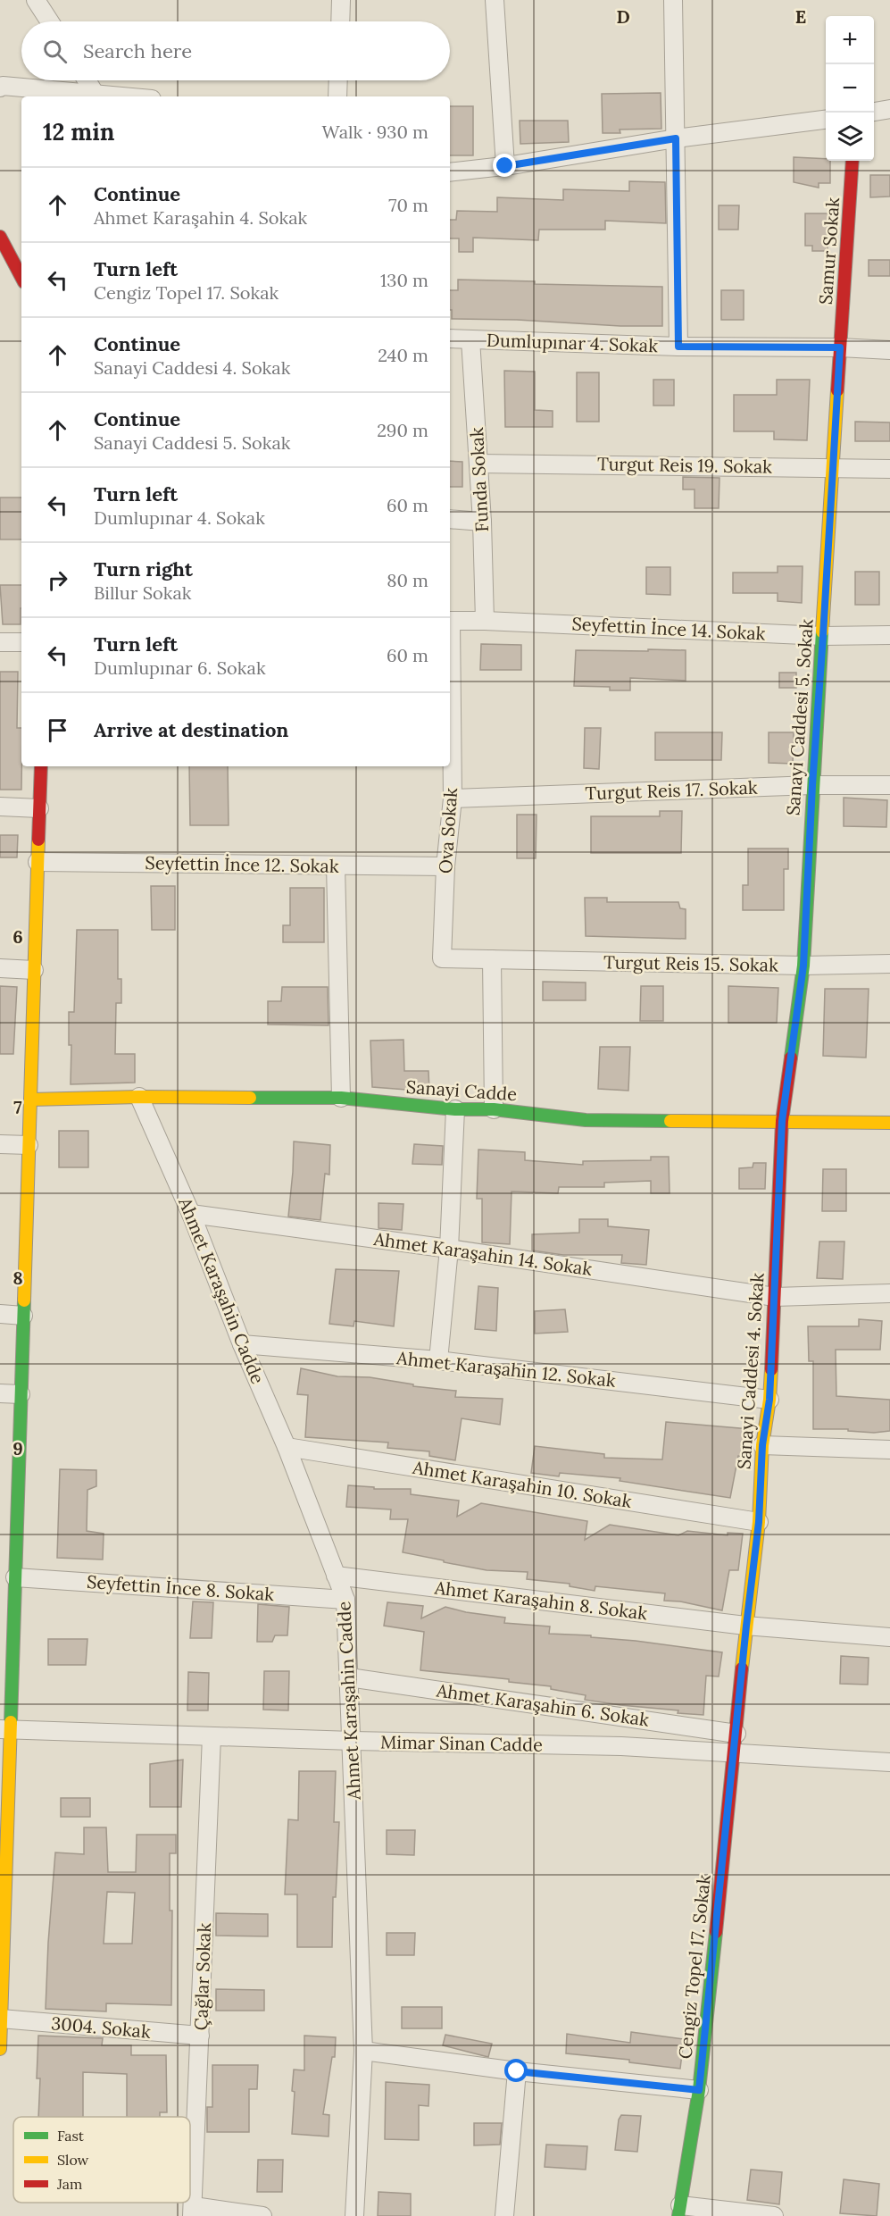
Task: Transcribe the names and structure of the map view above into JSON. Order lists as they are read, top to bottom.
{
  "streets": {
    "street": [
      "Samur Sokak",
      "Dumlupınar 4. Sokak",
      "Turgut Reis 19. Sokak",
      "Funda Sokak",
      "Seyfettin İnce 14. Sokak",
      "Sanayi Caddesi 5. Sokak",
      "Turgut Reis 17. Sokak",
      "Ova Sokak",
      "Seyfettin İnce 12. Sokak",
      "Turgut Reis 15. Sokak",
      "Sanayi Cadde",
      "Ahmet Karaşahin 14. Sokak",
      "Ahmet Karaşahin Cadde",
      "Ahmet Karaşahin 12. Sokak",
      "Sanayi Caddesi 4. Sokak",
      "Ahmet Karaşahin 10. Sokak",
      "Seyfettin İnce 8. Sokak",
      "Ahmet Karaşahin 8. Sokak",
      "Ahmet Karaşahin 6. Sokak",
      "Mimar Sinan Cadde",
      "Cengiz Topel 17. Sokak",
      "Çağlar Sokak",
      "3004. Sokak"
    ]
  },
  "crossings": [
    ["Samur Sokak", "Dumlupınar 4. Sokak"],
    ["Samur Sokak", "Sanayi Caddesi 5. Sokak"],
    ["Dumlupınar 4. Sokak", "Funda Sokak"],
    ["Dumlupınar 4. Sokak", "Sanayi Caddesi 5. Sokak"],
    ["Turgut Reis 19. Sokak", "Funda Sokak"],
    ["Turgut Reis 19. Sokak", "Sanayi Caddesi 5. Sokak"],
    ["Funda Sokak", "Seyfettin İnce 14. Sokak"],
    ["Seyfettin İnce 14. Sokak", "Sanayi Caddesi 5. Sokak"],
    ["Sanayi Caddesi 5. Sokak", "Turgut Reis 17. Sokak"],
    ["Sanayi Caddesi 5. Sokak", "Turgut Reis 15. Sokak"],
    ["Sanayi Caddesi 5. Sokak", "Sanayi Cadde"],
    ["Sanayi Caddesi 5. Sokak", "Sanayi Caddesi 4. Sokak"],
    ["Turgut Reis 17. Sokak", "Ova Sokak"],
    ["Ova Sokak", "Seyfettin İnce 12. Sokak"],
    ["Ova Sokak", "Turgut Reis 15. Sokak"],
    ["Sanayi Cadde", "Ahmet Karaşahin Cadde"],
    ["Sanayi Cadde", "Sanayi Caddesi 4. Sokak"],
    ["Ahmet Karaşahin 14. Sokak", "Ahmet Karaşahin Cadde"],
    ["Ahmet Karaşahin 14. Sokak", "Sanayi Caddesi 4. Sokak"],
    ["Ahmet Karaşahin Cadde", "Ahmet Karaşahin 12. Sokak"],
    ["Ahmet Karaşahin Cadde", "Ahmet Karaşahin 10. Sokak"],
    ["Ahmet Karaşahin Cadde", "Seyfettin İnce 8. Sokak"],
    ["Ahmet Karaşahin Cadde", "Ahmet Karaşahin 8. Sokak"],
    ["Ahmet Karaşahin Cadde", "Ahmet Karaşahin 6. Sokak"],
    ["Ahmet Karaşahin Cadde", "Mimar Sinan Cadde"],
    ["Ahmet Karaşahin 12. Sokak", "Sanayi Caddesi 4. Sokak"],
    ["Sanayi Caddesi 4. Sokak", "Ahmet Karaşahin 10. Sokak"],
    ["Sanayi Caddesi 4. Sokak", "Ahmet Karaşahin 8. Sokak"],
    ["Sanayi Caddesi 4. Sokak", "Ahmet Karaşahin 6. Sokak"],
    ["Sanayi Caddesi 4. Sokak", "Mimar Sinan Cadde"],
    ["Sanayi Caddesi 4. Sokak", "Cengiz Topel 17. Sokak"],
    ["Mimar Sinan Cadde", "Cengiz Topel 17. Sokak"],
    ["Mimar Sinan Cadde", "Çağlar Sokak"],
    ["Çağlar Sokak", "3004. Sokak"]
  ],
  "legend": ["Fast", "Slow", "Jam"],
  "page": {
    "map_buttons": ["+", "−"],
    "search": "Search here",
    "heading": ["12 min", "Walk · 930 m"],
    "list": [
      ["Continue", "Ahmet Karaşahin 4. Sokak", "70 m"],
      ["Turn left", "Cengiz Topel 17. Sokak", "130 m"],
      ["Continue", "Sanayi Caddesi 4. Sokak", "240 m"],
      ["Continue", "Sanayi Caddesi 5. Sokak", "290 m"],
      ["Turn left", "Dumlupınar 4. Sokak", "60 m"],
      ["Turn right", "Billur Sokak", "80 m"],
      ["Turn left", "Dumlupınar 6. Sokak", "60 m"],
      "Arrive at destination"
    ]
  },
  "grid": {
    "columns": ["D", "E"],
    "rows": [
      "6",
      "7",
      "8",
      "9"
    ]
  }
}
